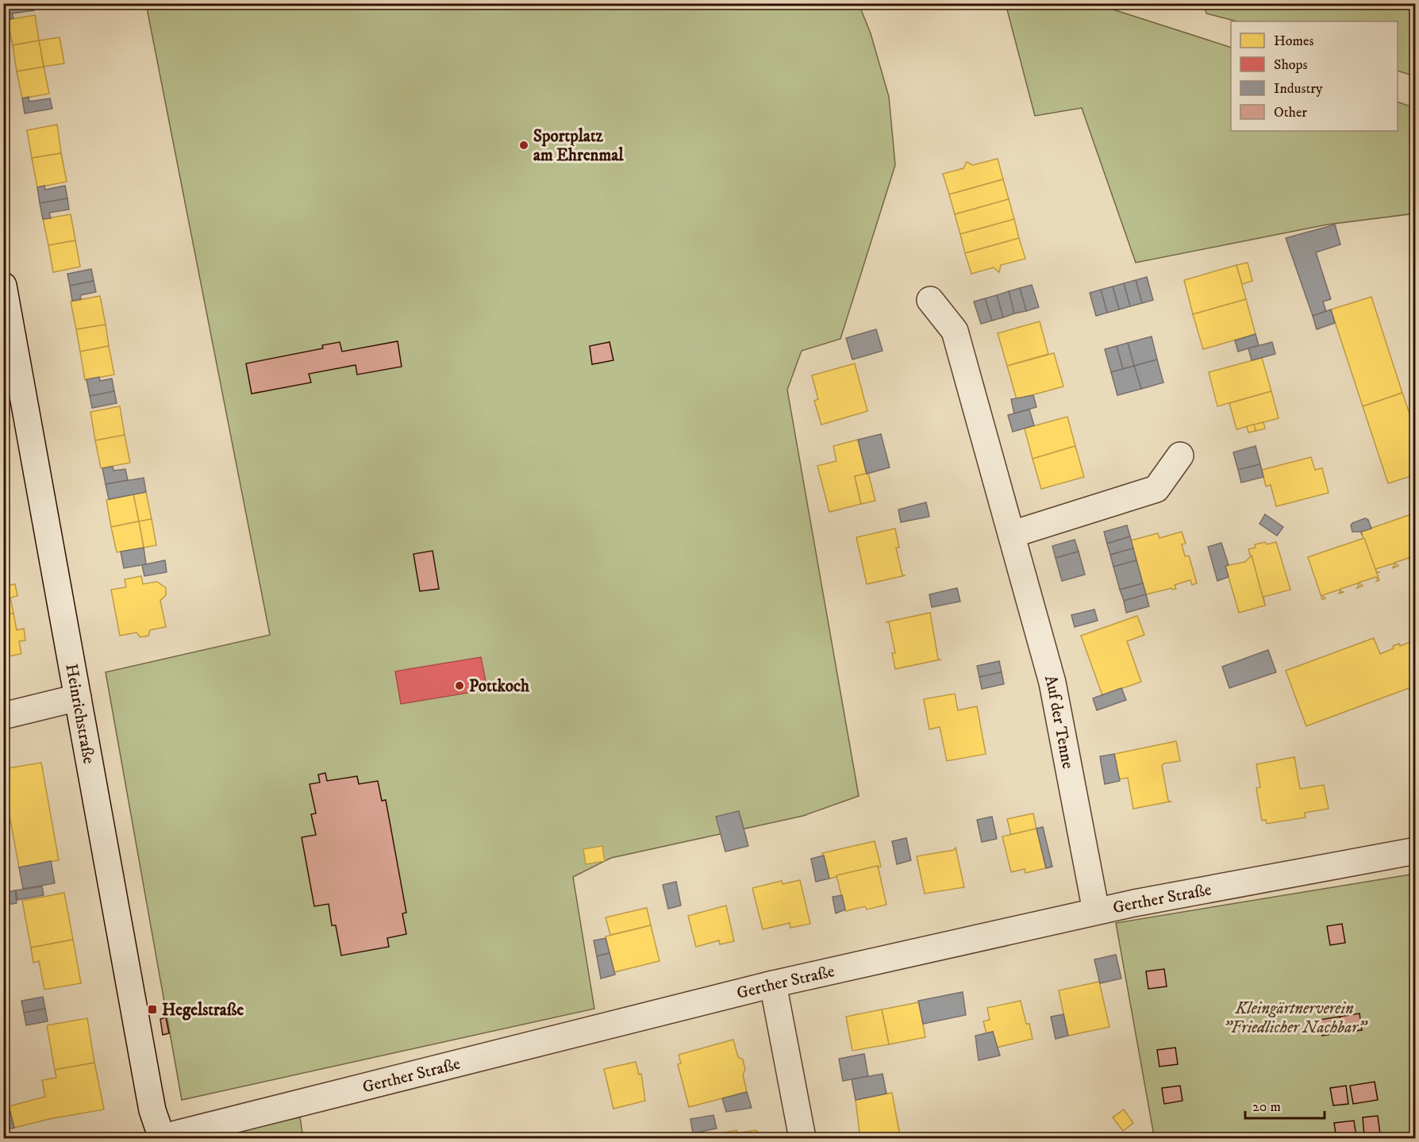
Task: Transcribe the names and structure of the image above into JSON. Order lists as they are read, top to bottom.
{
  "streets": {
    "street": ["Heinrichstraße", "Auf der Tenne", "Gerther Straße"]
  },
  "crossings": [
    ["Heinrichstraße", "Gerther Straße"],
    ["Auf der Tenne", "Gerther Straße"]
  ],
  "parks": ["Kleingärtnerverein \"Friedlicher Nachbar\""],
  "places": {
    "other": ["Sportplatz am Ehrenmal", "Pottkoch"],
    "transit": ["Hegelstraße"]
  },
  "legend": [
    "Homes",
    "Shops",
    "Industry",
    "Other"
  ],
  "scale_bar": "20 m"
}
